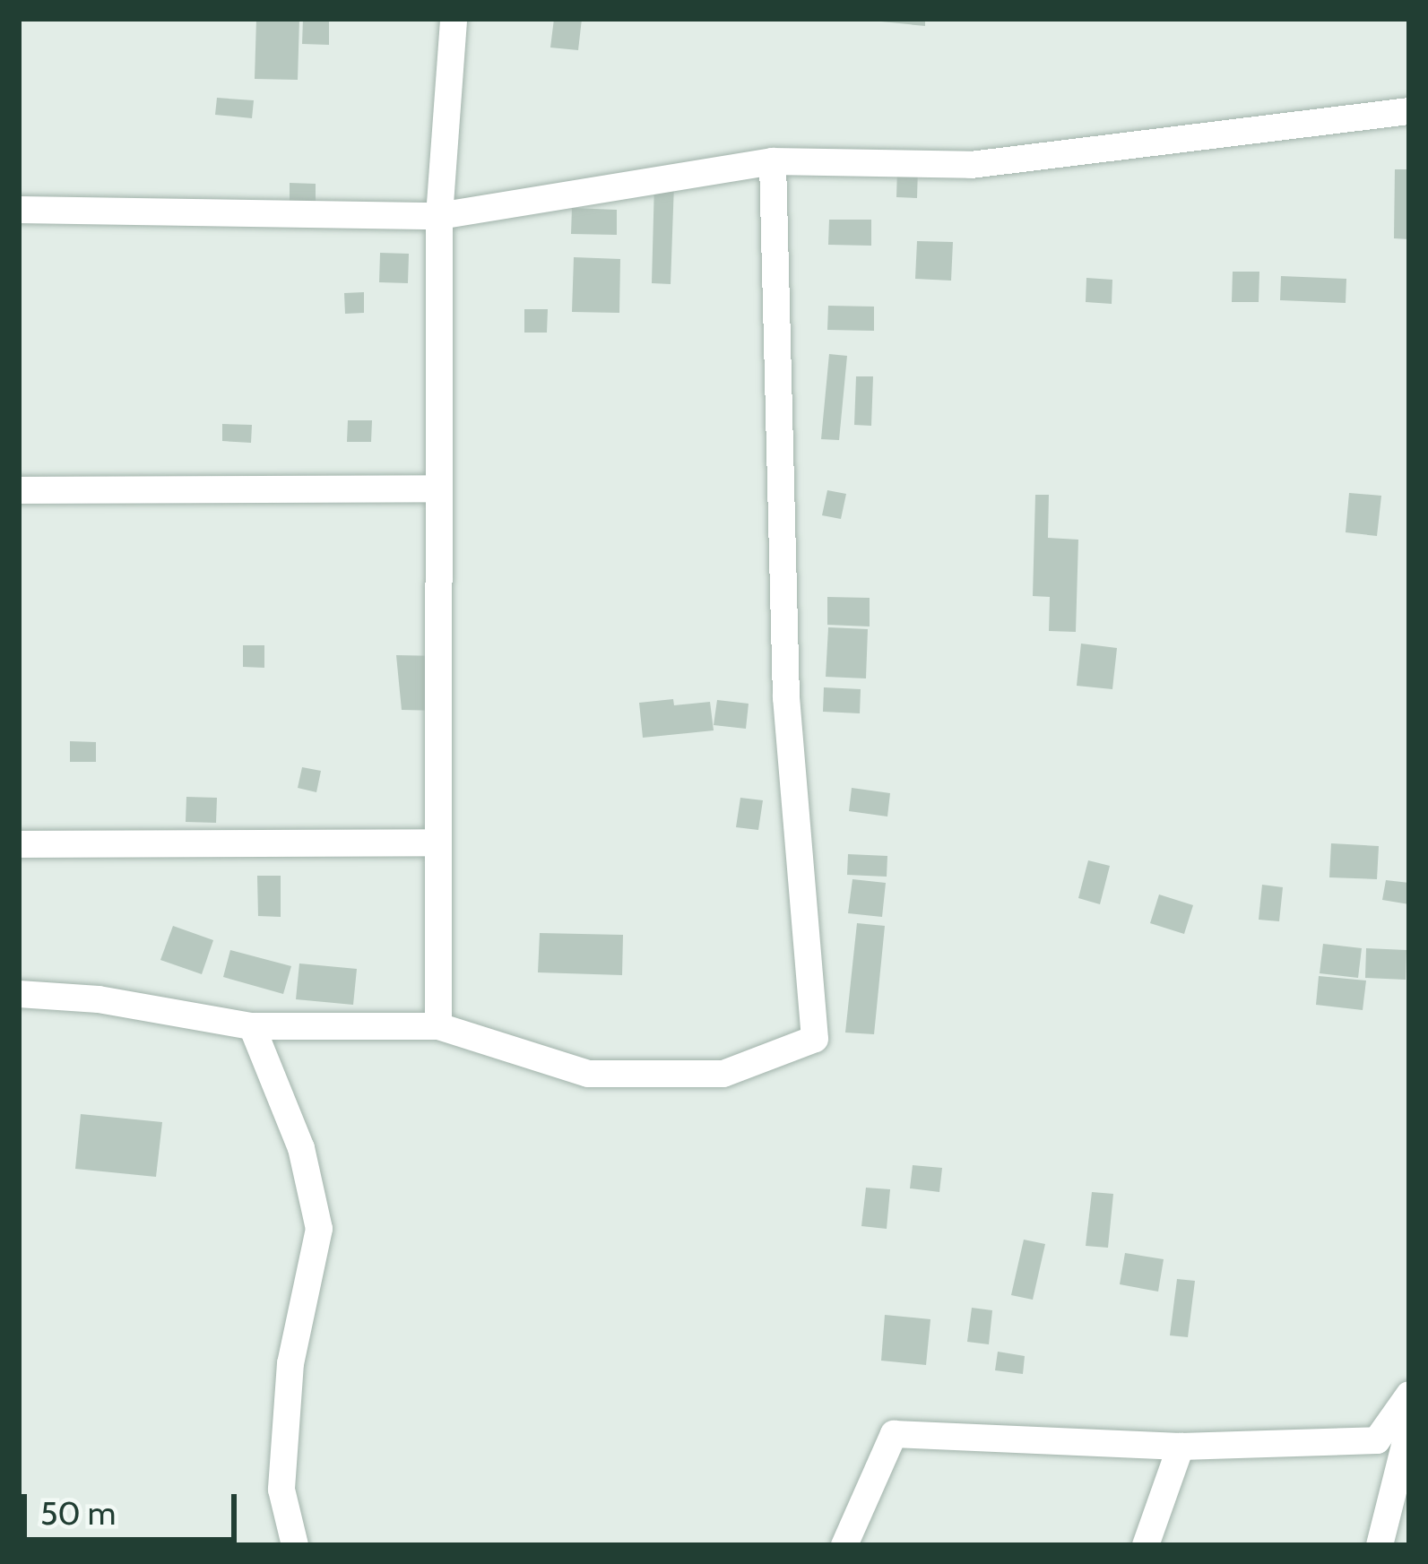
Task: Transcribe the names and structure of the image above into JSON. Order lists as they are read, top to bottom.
{
  "scale_bar": "50 m"
}
